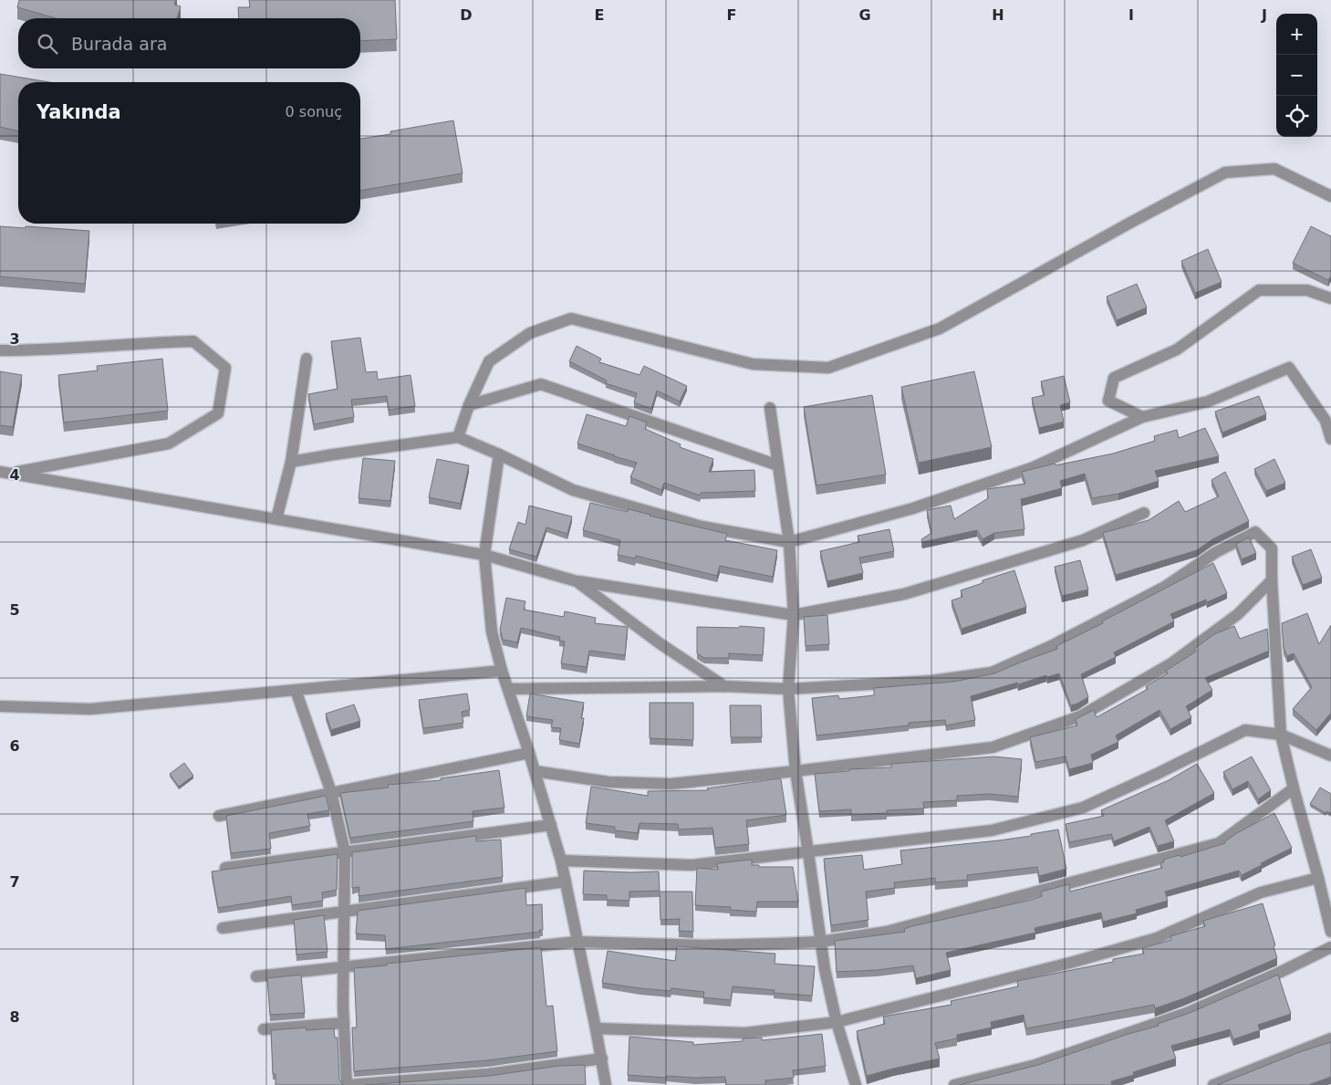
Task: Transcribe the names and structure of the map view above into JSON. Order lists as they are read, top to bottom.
{
  "page": {
    "map_buttons": ["+", "−"],
    "search": "Burada ara",
    "heading": ["Yakında", "0 sonuç"]
  },
  "grid": {
    "columns": [
      "D",
      "E",
      "F",
      "G",
      "H",
      "I",
      "J"
    ],
    "rows": [
      "3",
      "4",
      "5",
      "6",
      "7",
      "8"
    ]
  }
}
